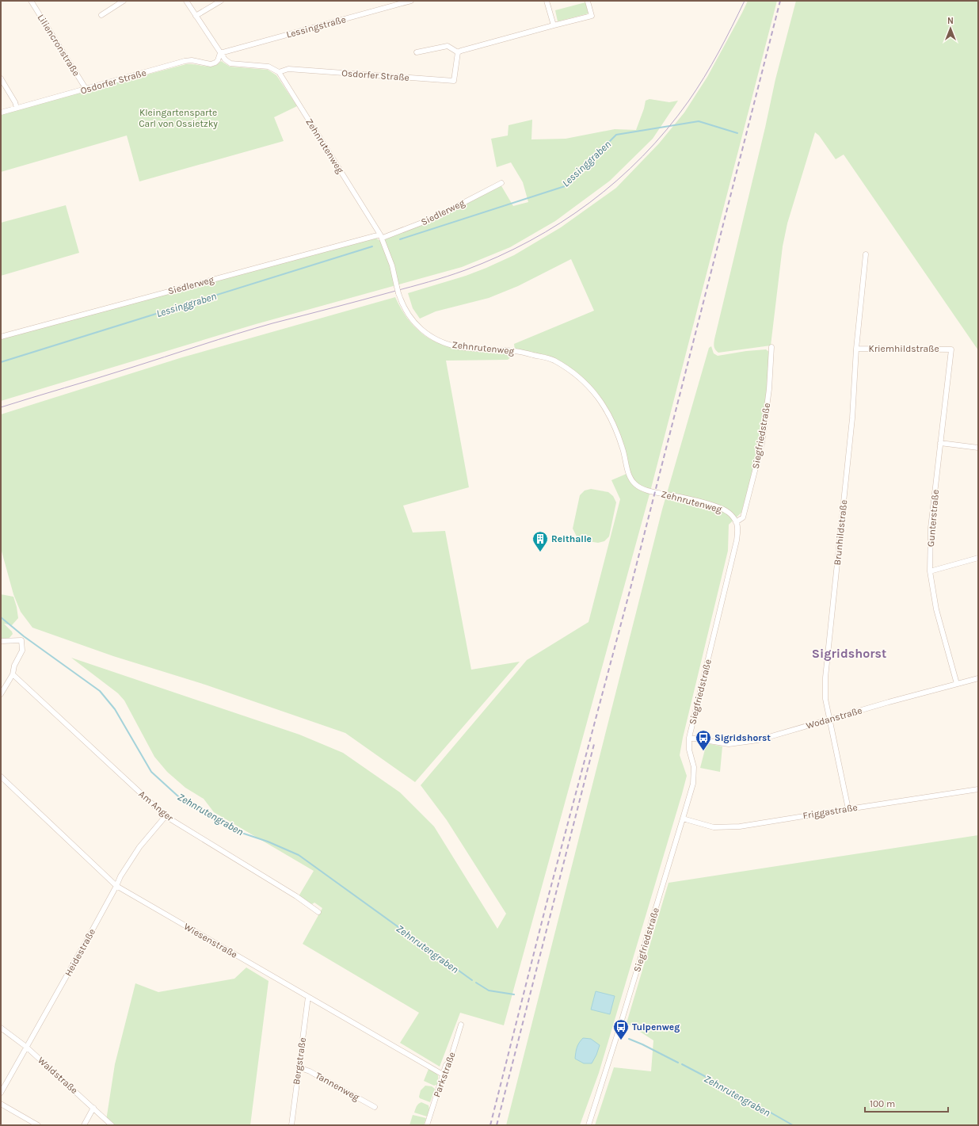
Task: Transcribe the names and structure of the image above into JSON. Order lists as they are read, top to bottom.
{
  "streets": {
    "street": [
      "Lessingstraße",
      "Liliencronstraße",
      "Osdorfer Straße",
      "Zehnrutenweg",
      "Siedlerweg",
      "Kriemhildstraße",
      "Siegfriedstraße",
      "Gunterstraße",
      "Brunhildstraße",
      "Wodanstraße",
      "Am Anger",
      "Friggastraße",
      "Wiesenstraße",
      "Heidestraße",
      "Bergstraße",
      "Parkstraße",
      "Waldstraße",
      "Tannenweg"
    ]
  },
  "crossings": [
    ["Lessingstraße", "Osdorfer Straße"],
    ["Liliencronstraße", "Osdorfer Straße"],
    ["Osdorfer Straße", "Zehnrutenweg"],
    ["Zehnrutenweg", "Siedlerweg"],
    ["Zehnrutenweg", "Siegfriedstraße"],
    ["Kriemhildstraße", "Gunterstraße"],
    ["Kriemhildstraße", "Brunhildstraße"],
    ["Siegfriedstraße", "Wodanstraße"],
    ["Siegfriedstraße", "Friggastraße"],
    ["Gunterstraße", "Wodanstraße"],
    ["Brunhildstraße", "Wodanstraße"],
    ["Brunhildstraße", "Friggastraße"],
    ["Am Anger", "Heidestraße"],
    ["Wiesenstraße", "Heidestraße"],
    ["Wiesenstraße", "Bergstraße"],
    ["Wiesenstraße", "Parkstraße"],
    ["Heidestraße", "Waldstraße"],
    ["Bergstraße", "Tannenweg"]
  ],
  "districts": ["Sigridshorst"],
  "water": ["Lessinggraben", "Zehnrutengraben"],
  "parks": ["Kleingartensparte Carl von Ossietzky"],
  "places": {
    "building": ["Reithalle"],
    "bus stop": ["Sigridshorst", "Tulpenweg"]
  },
  "scale_bar": "100 m",
  "north": "top"
}
